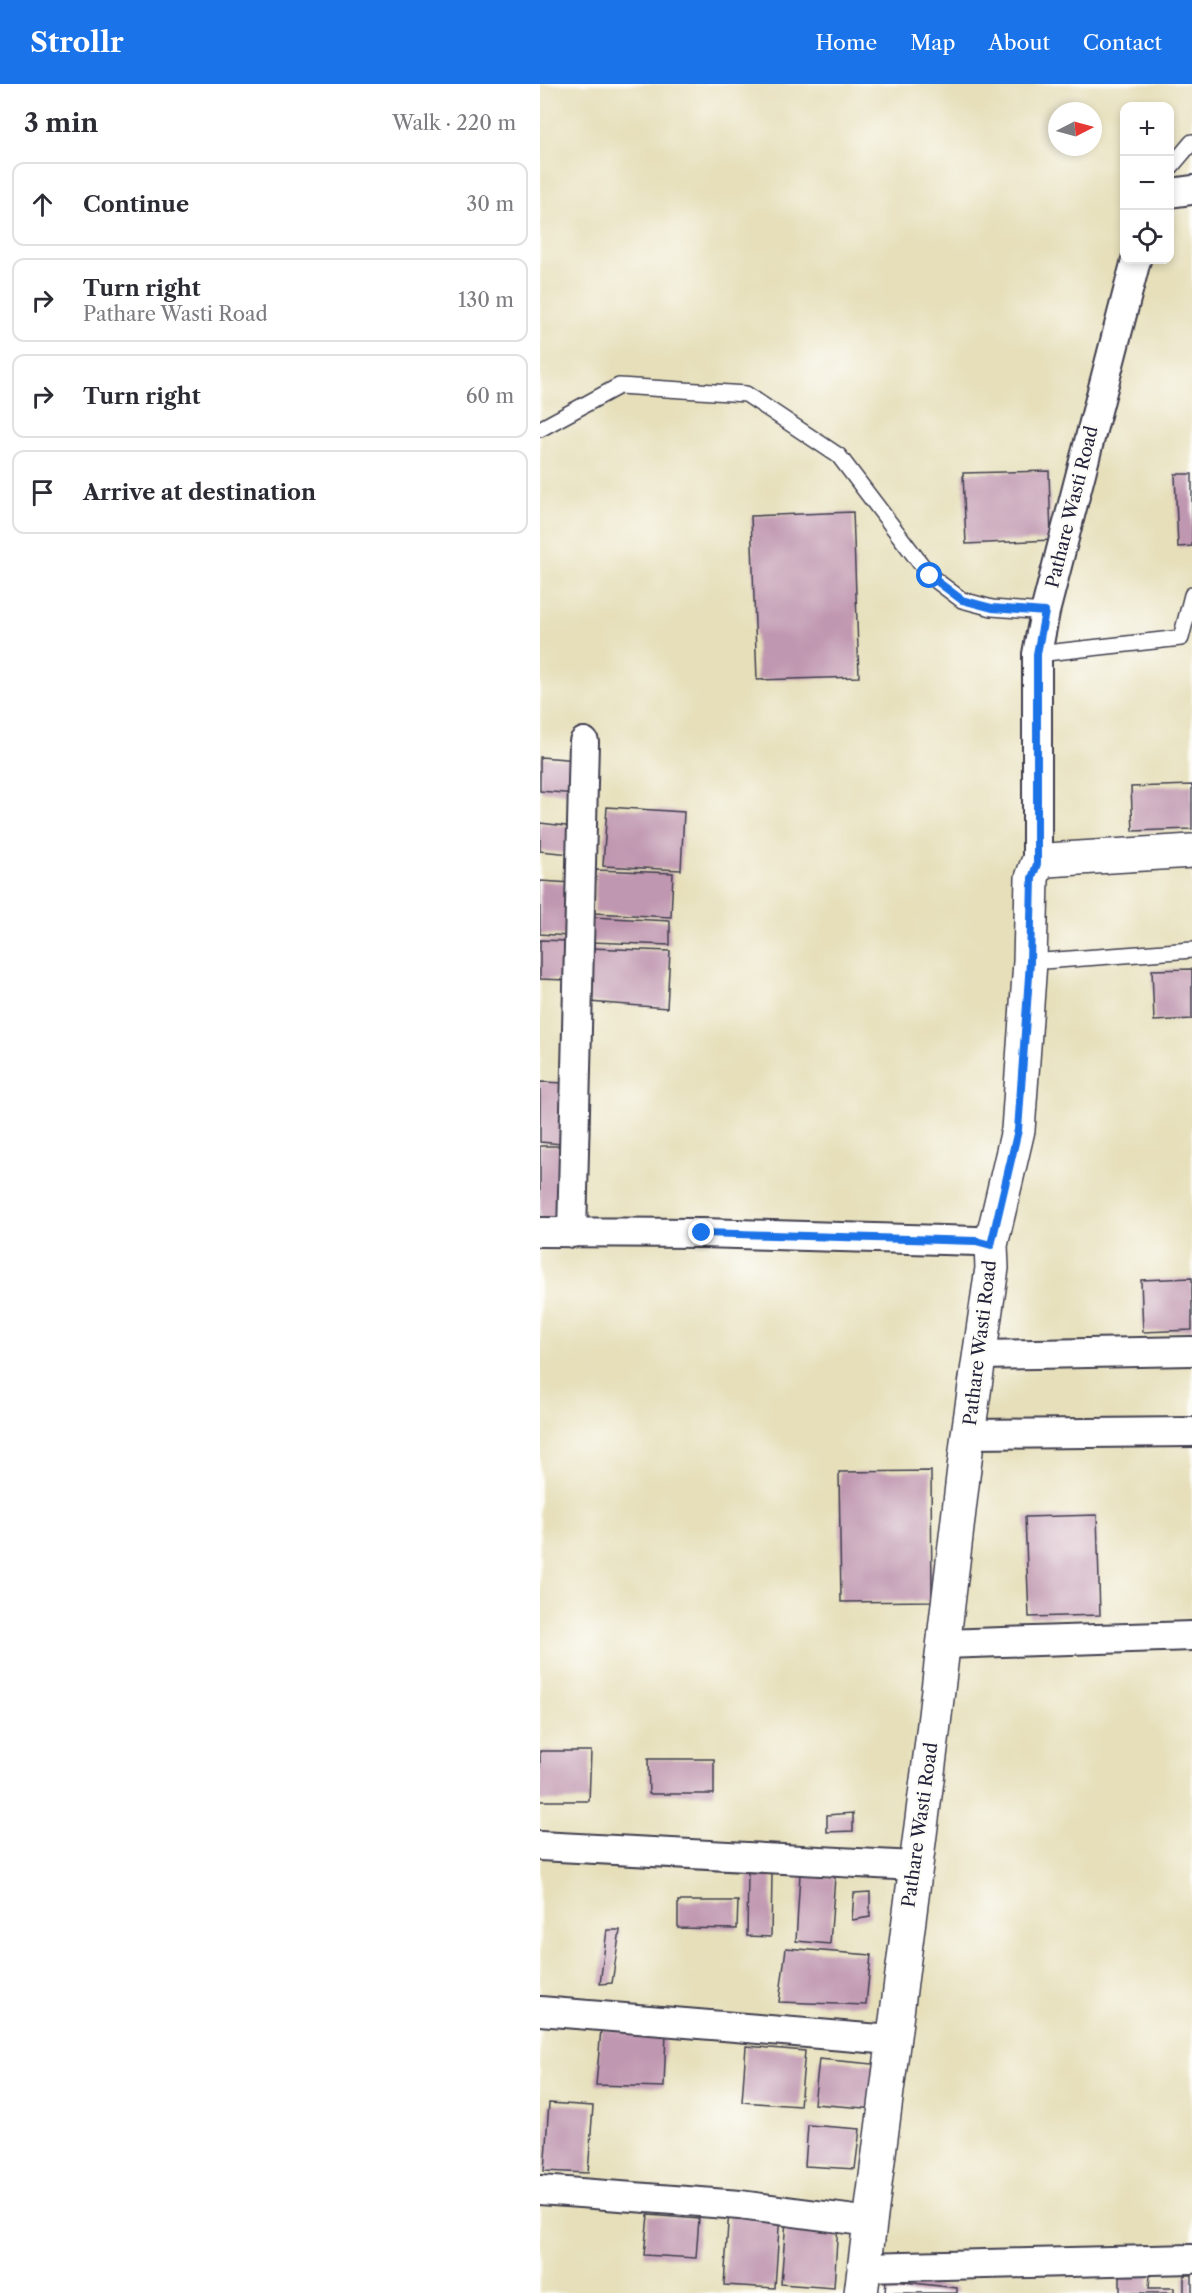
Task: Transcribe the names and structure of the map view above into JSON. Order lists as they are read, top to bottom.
{
  "streets": {
    "street": ["Pathare Wasti Road"]
  },
  "north": "right",
  "page": {
    "header": "Strollr",
    "nav": [
      "Home",
      "Map",
      "About",
      "Contact"
    ],
    "heading": ["3 min", "Walk · 220 m"],
    "map_buttons": ["+", "−"],
    "list": [
      ["Continue", "30 m"],
      ["Turn right", "Pathare Wasti Road", "130 m"],
      ["Turn right", "60 m"],
      "Arrive at destination"
    ]
  }
}
